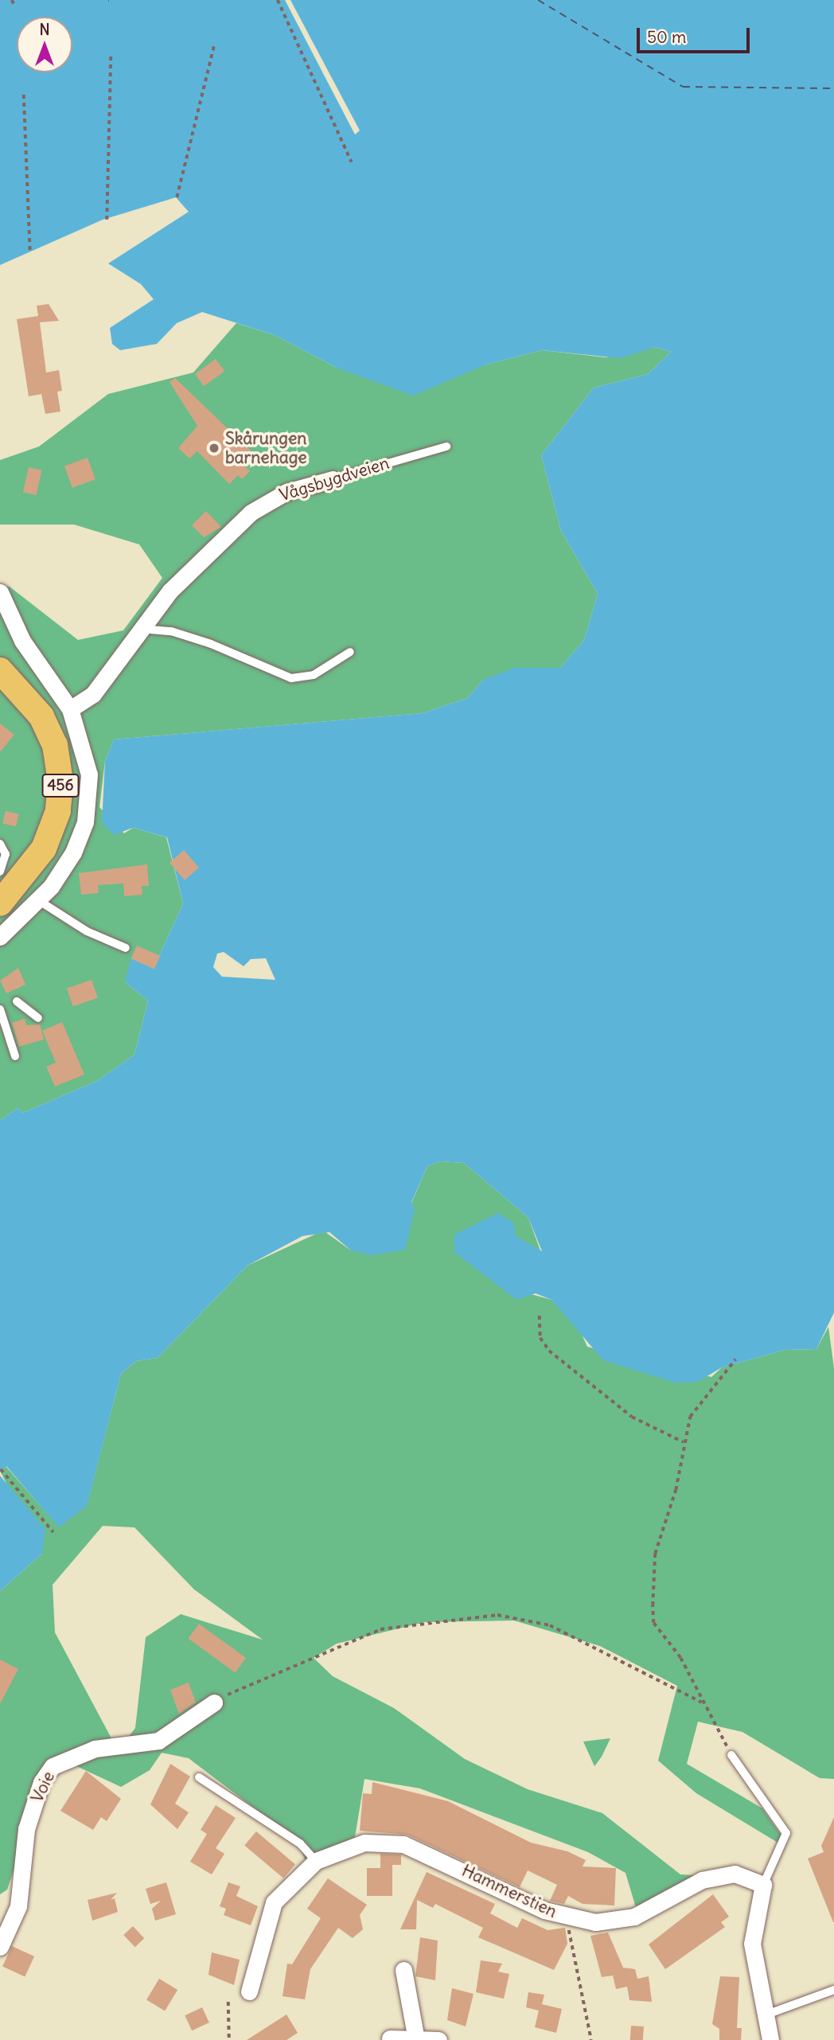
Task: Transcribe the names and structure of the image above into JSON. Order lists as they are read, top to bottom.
{
  "streets": {
    "main road": ["456"],
    "street": ["Vågsbygdveien", "Voie", "Hammerstien"]
  },
  "places": ["Skårungen barnehage"],
  "scale_bar": "50 m",
  "north": "top"
}
